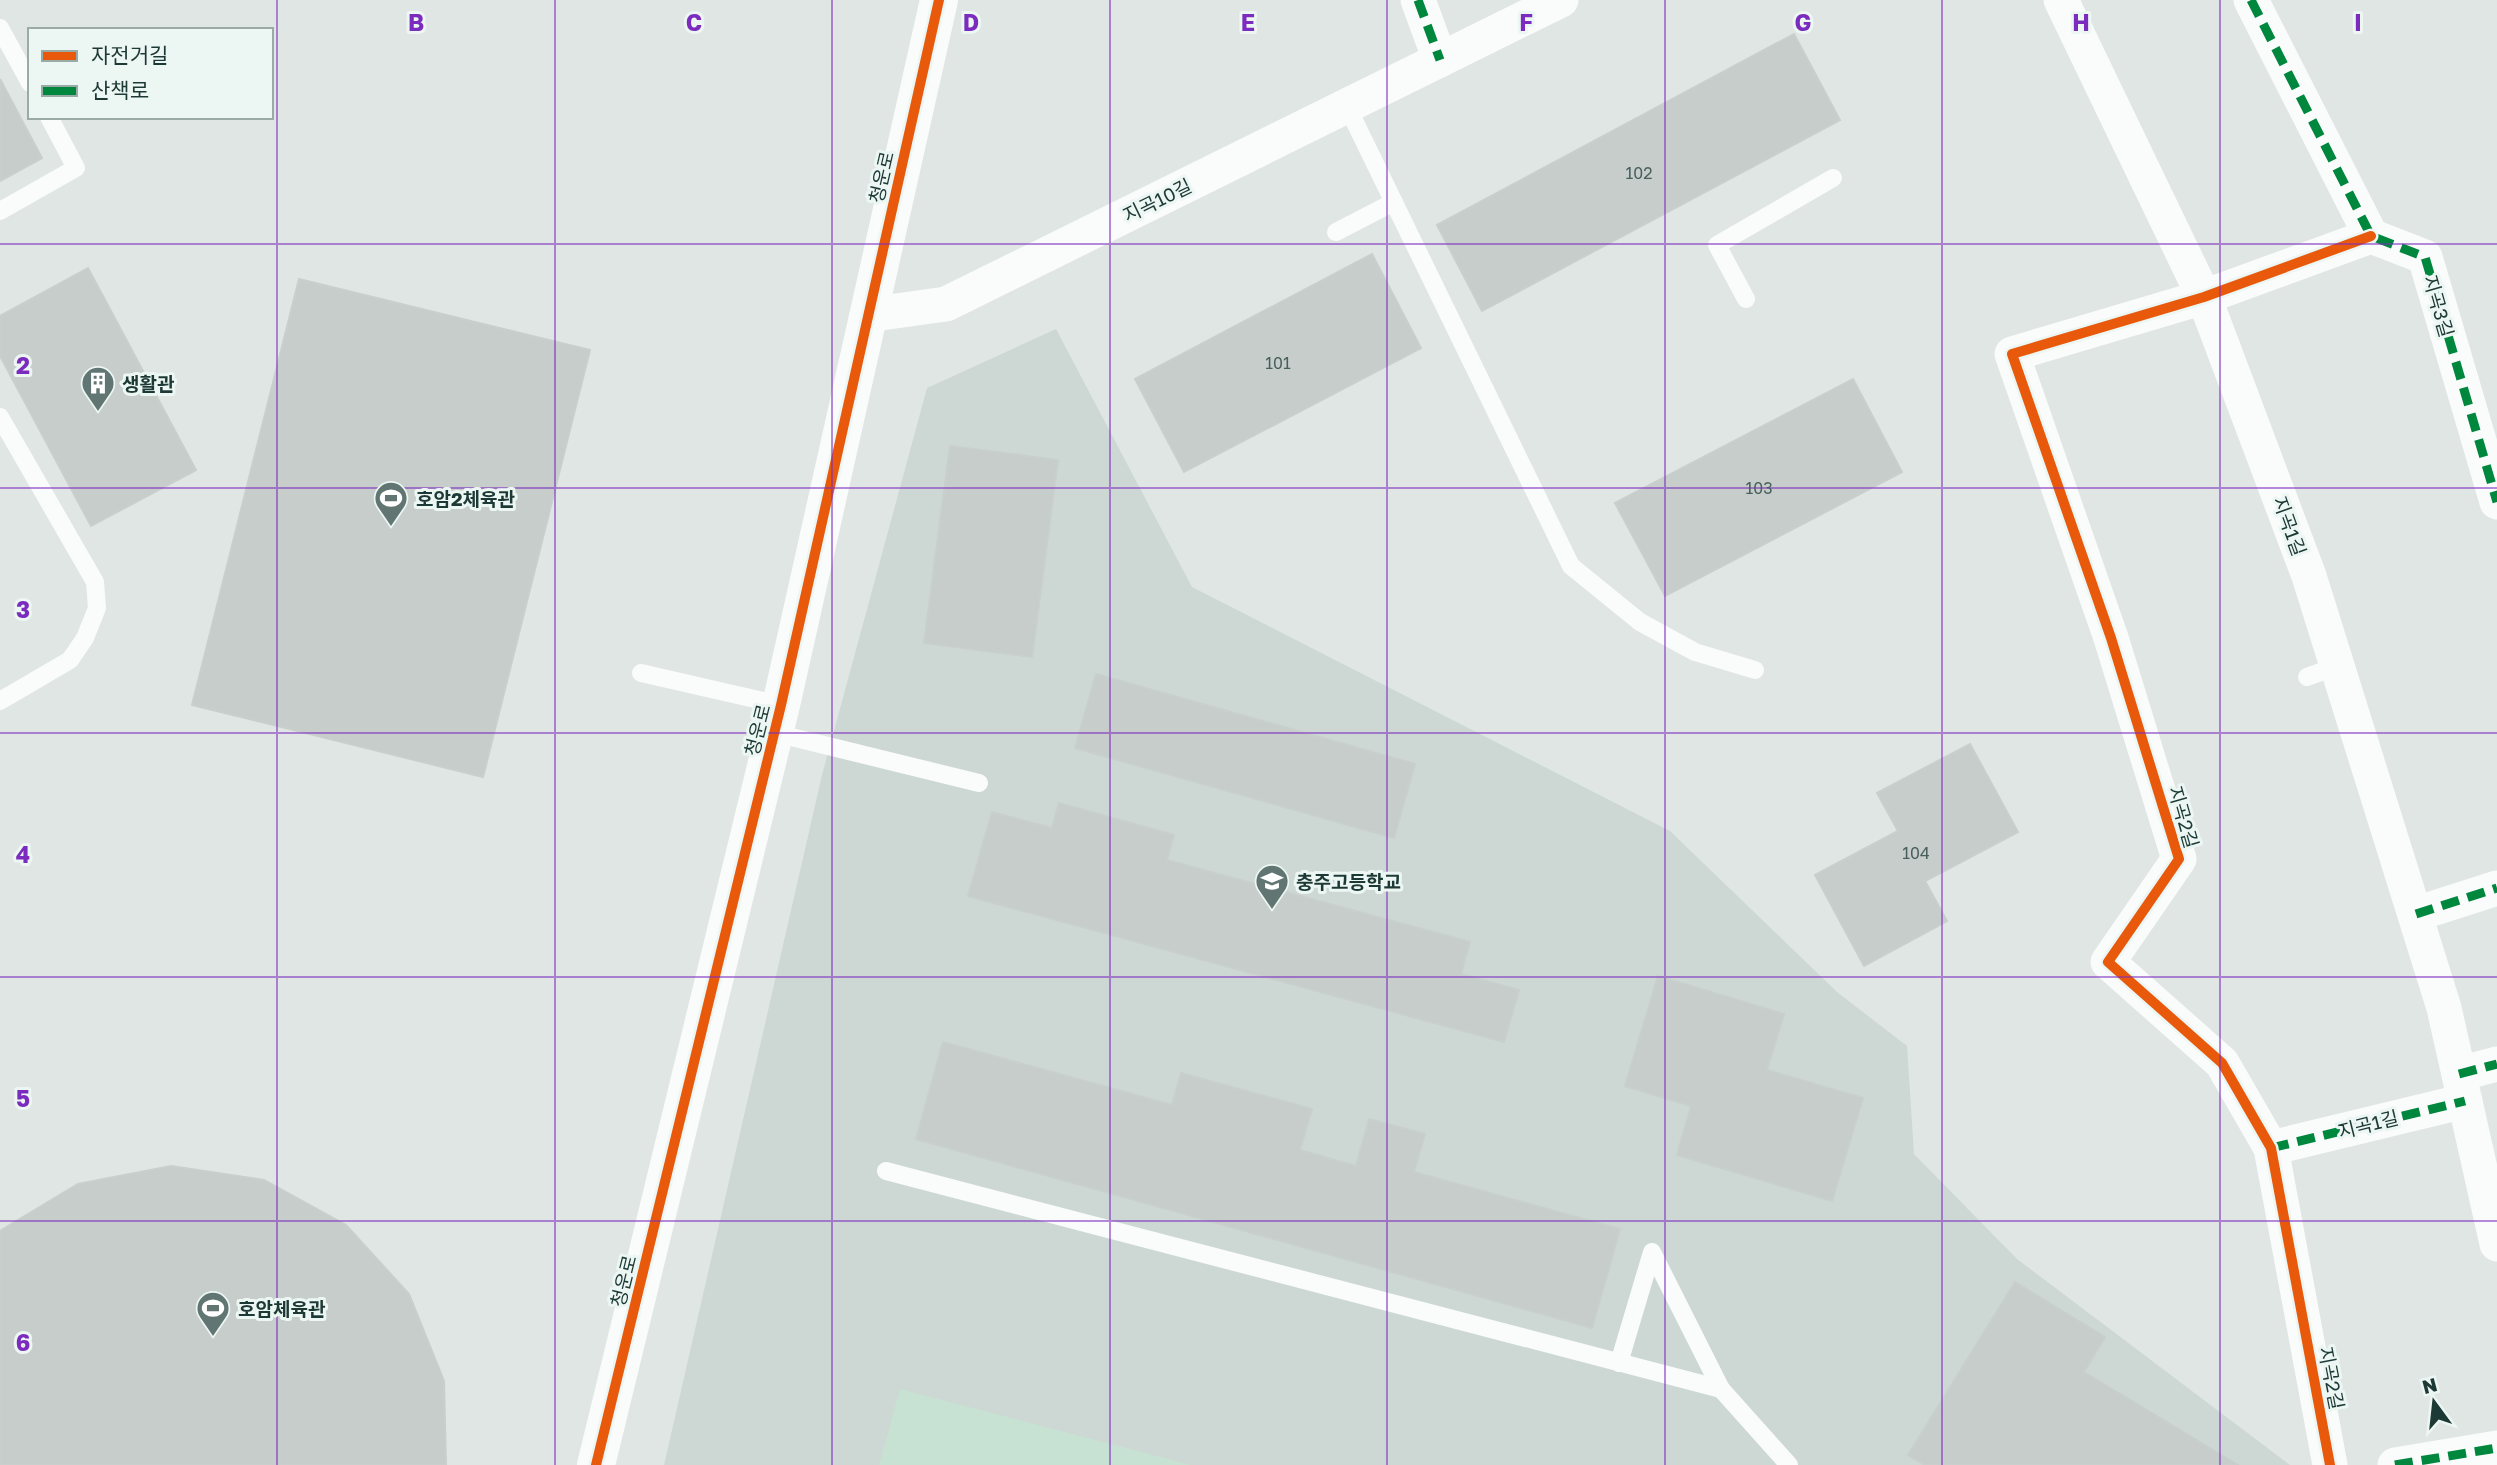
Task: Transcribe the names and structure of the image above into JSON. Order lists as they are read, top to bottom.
{
  "streets": {
    "street": [
      "청운로",
      "지곡10길",
      "지곡3길",
      "지곡1길",
      "지곡2길"
    ]
  },
  "crossings": [
    ["청운로", "지곡10길"],
    ["지곡1길", "지곡2길"]
  ],
  "places": {
    "building": ["생활관"],
    "sports": ["호암2체육관", "호암체육관"],
    "school or university": ["충주고등학교"]
  },
  "house_numbers": [
    "102",
    "101",
    "103",
    "104"
  ],
  "legend": ["자전거길", "산책로"],
  "north": "top",
  "grid": {
    "columns": [
      "B",
      "C",
      "D",
      "E",
      "F",
      "G",
      "H",
      "I"
    ],
    "rows": [
      "2",
      "3",
      "4",
      "5",
      "6"
    ]
  }
}
